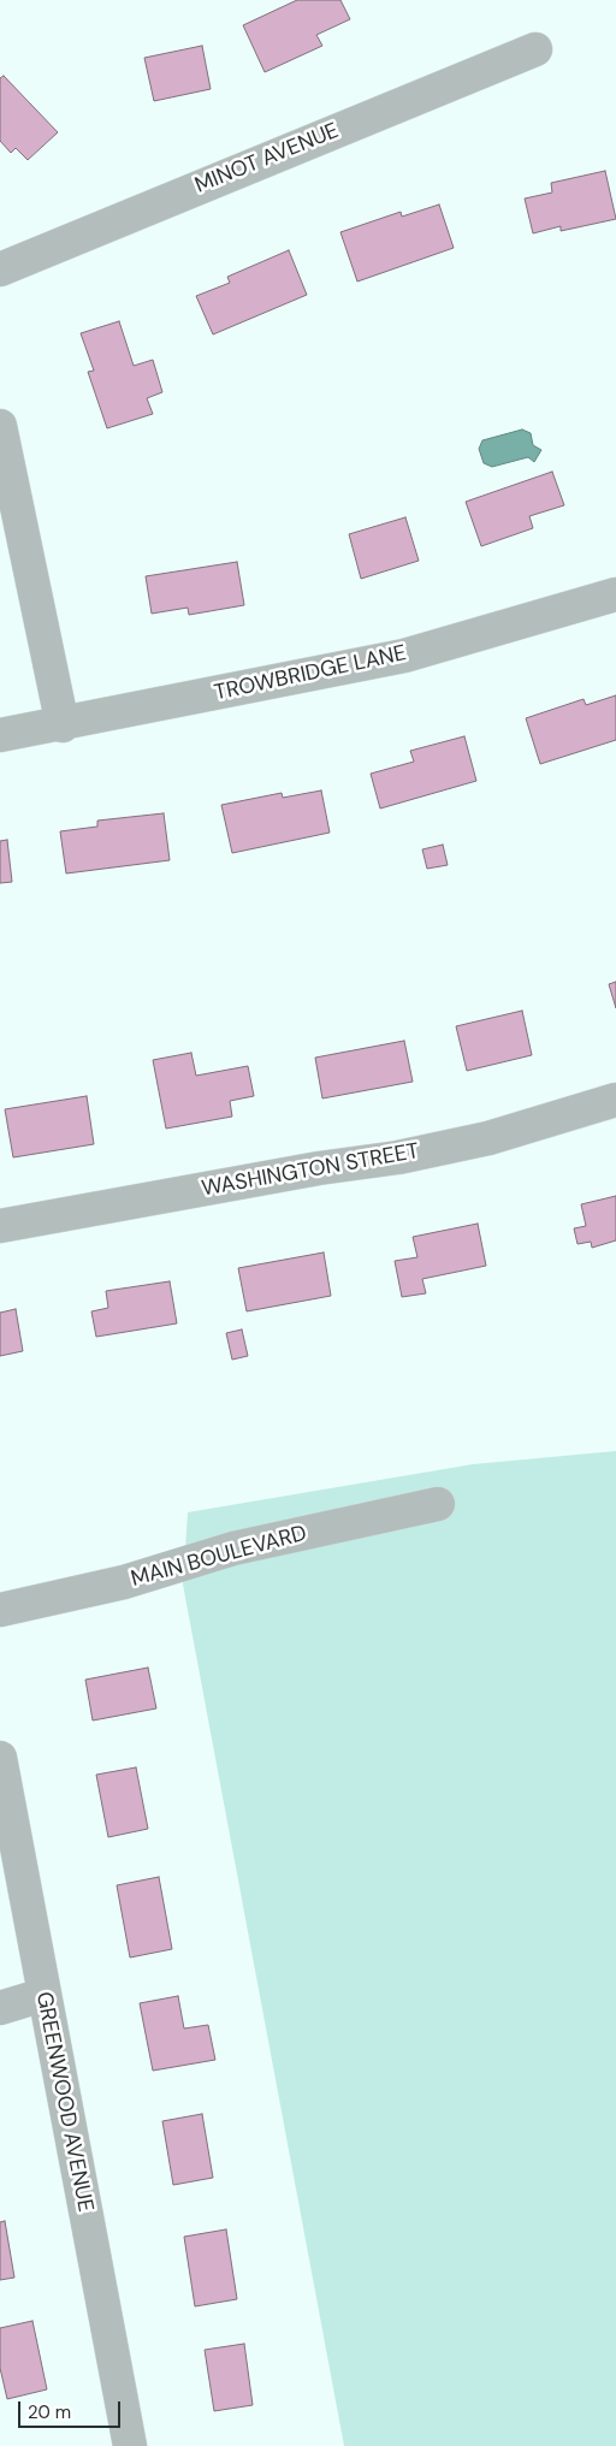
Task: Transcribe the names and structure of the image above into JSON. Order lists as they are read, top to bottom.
{
  "streets": {
    "street": [
      "MINOT AVENUE",
      "TROWBRIDGE LANE",
      "WASHINGTON STREET",
      "MAIN BOULEVARD",
      "GREENWOOD AVENUE"
    ]
  },
  "scale_bar": "20 m"
}
